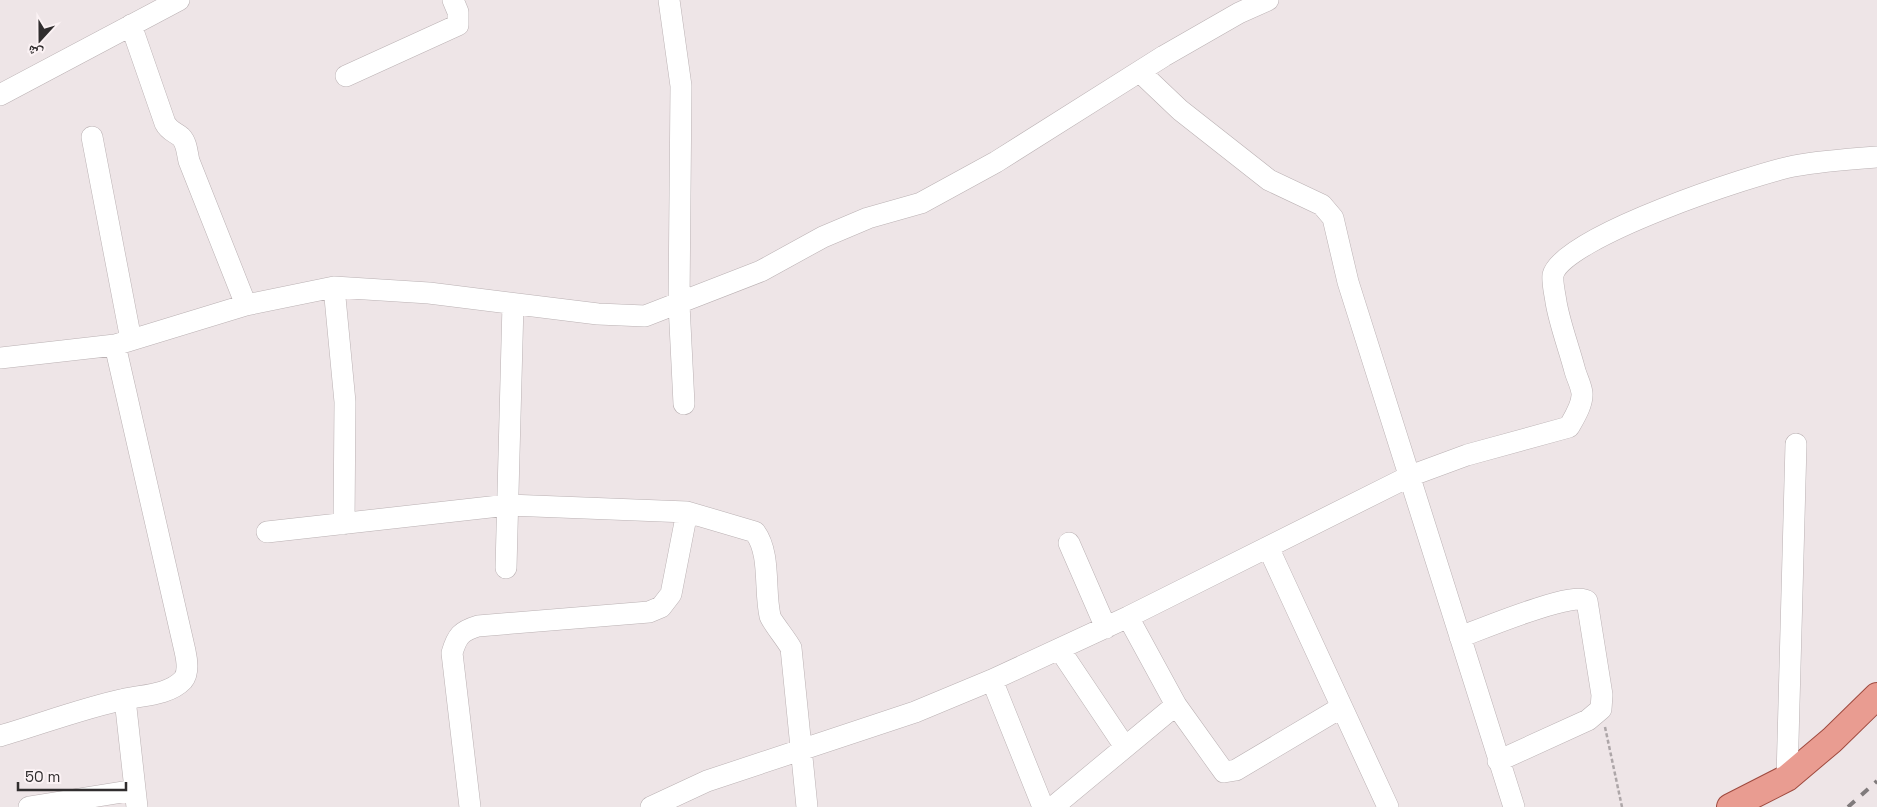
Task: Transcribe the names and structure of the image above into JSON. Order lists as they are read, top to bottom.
{
  "scale_bar": "50 m",
  "north": "bottom"
}
